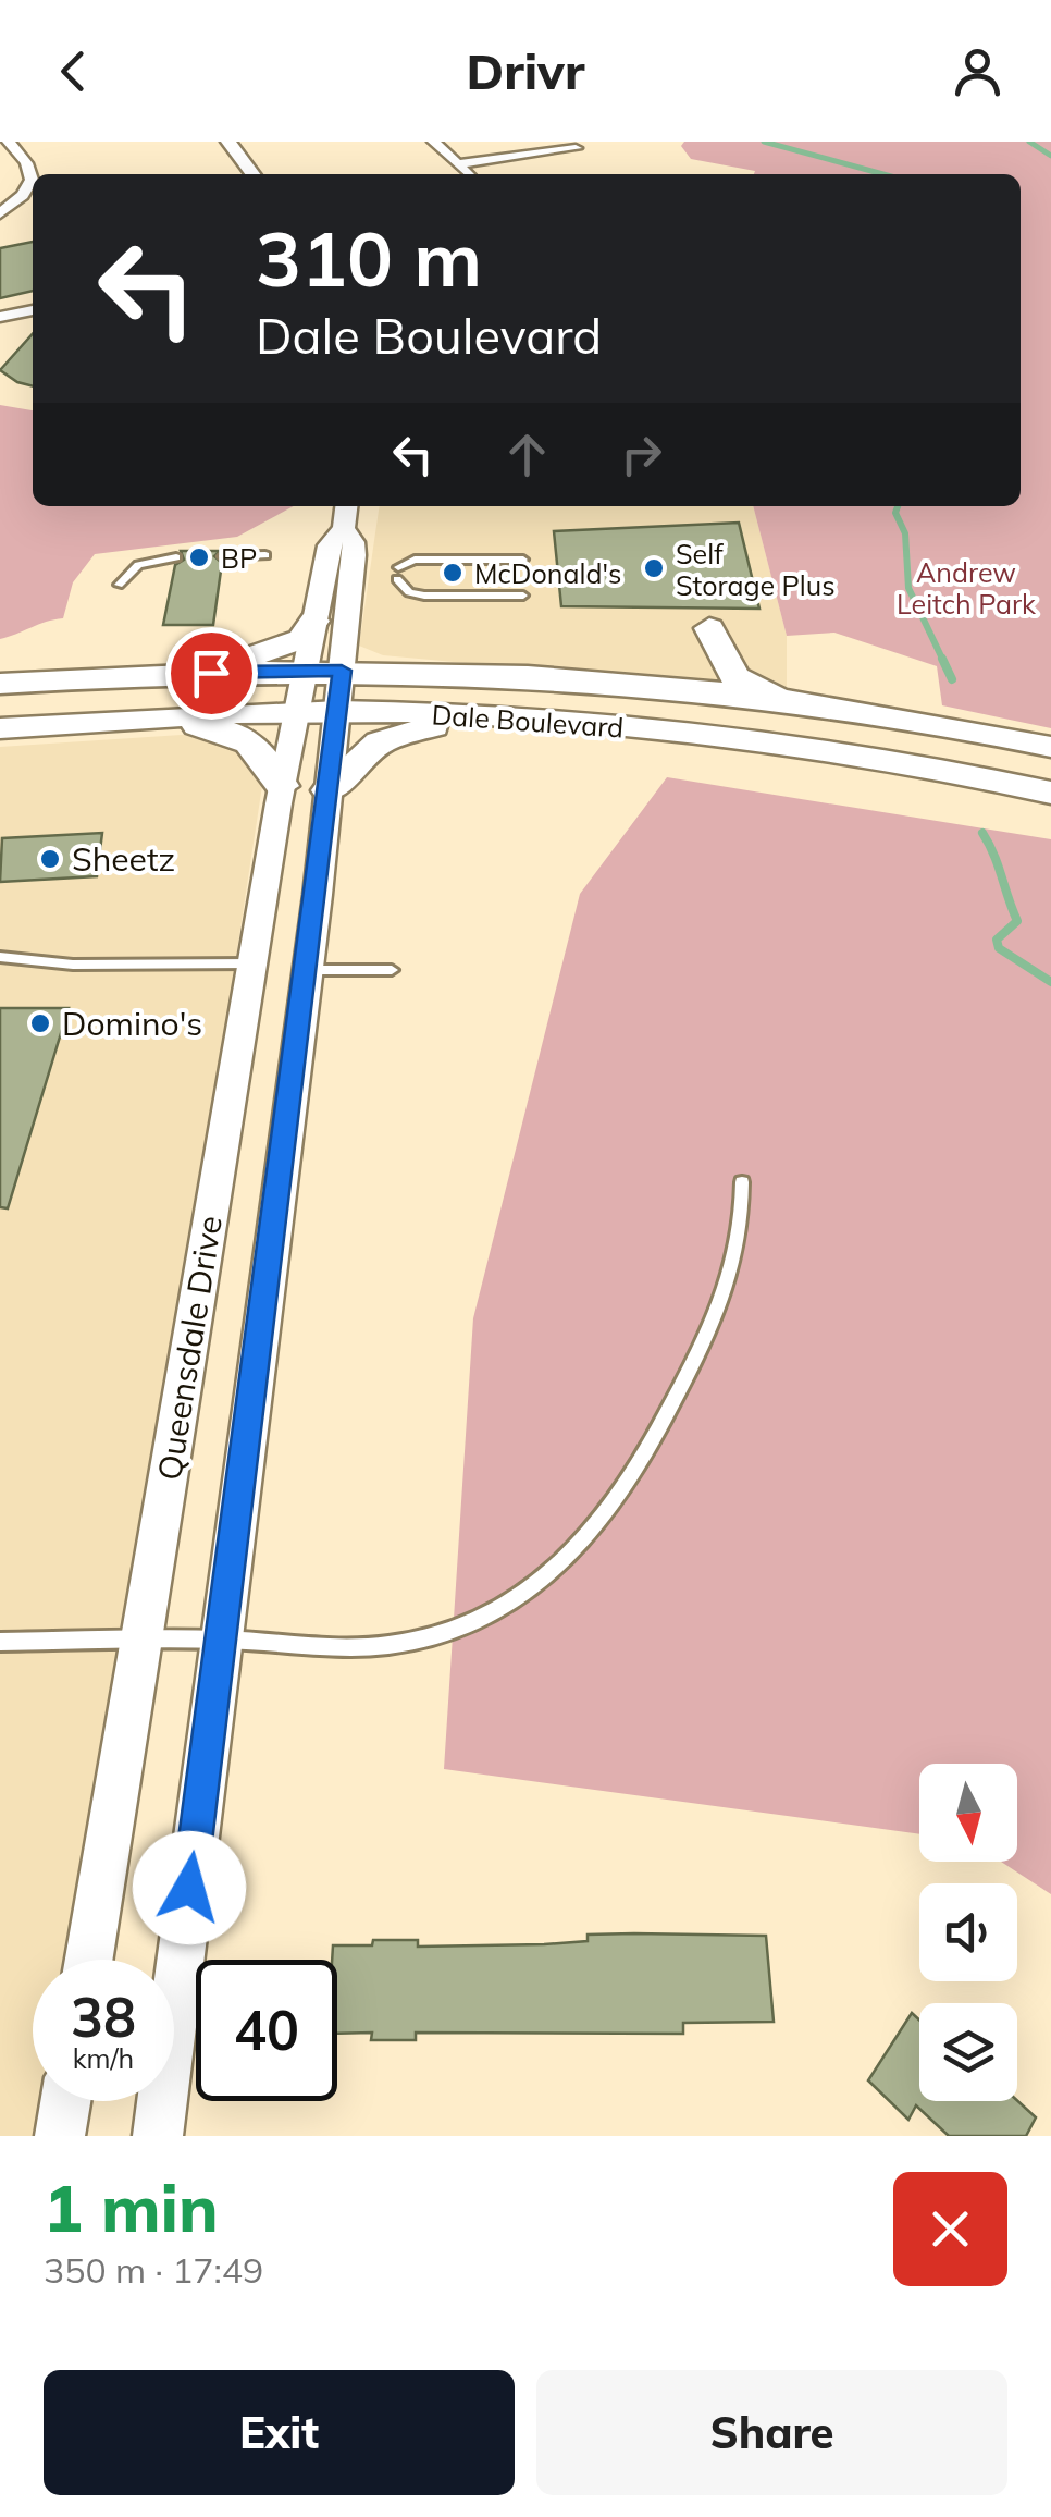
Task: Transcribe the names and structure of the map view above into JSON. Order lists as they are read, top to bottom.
{
  "streets": {
    "main road": ["Dale Boulevard"],
    "street": ["Queensdale Drive"]
  },
  "crossings": [
    ["Dale Boulevard", "Queensdale Drive"]
  ],
  "parks": ["Andrew Leitch Park"],
  "places": [
    "BP",
    "Self Storage Plus",
    "McDonald's",
    "Sheetz",
    "Domino's"
  ],
  "north": "bottom",
  "page": {
    "header": "Drivr",
    "turn": ["310 m", "Dale Boulevard"],
    "speed": "38 km/h",
    "limit": "40",
    "heading": ["1 min", "350 m · 17:49"],
    "buttons": ["Exit", "Share"]
  }
}
